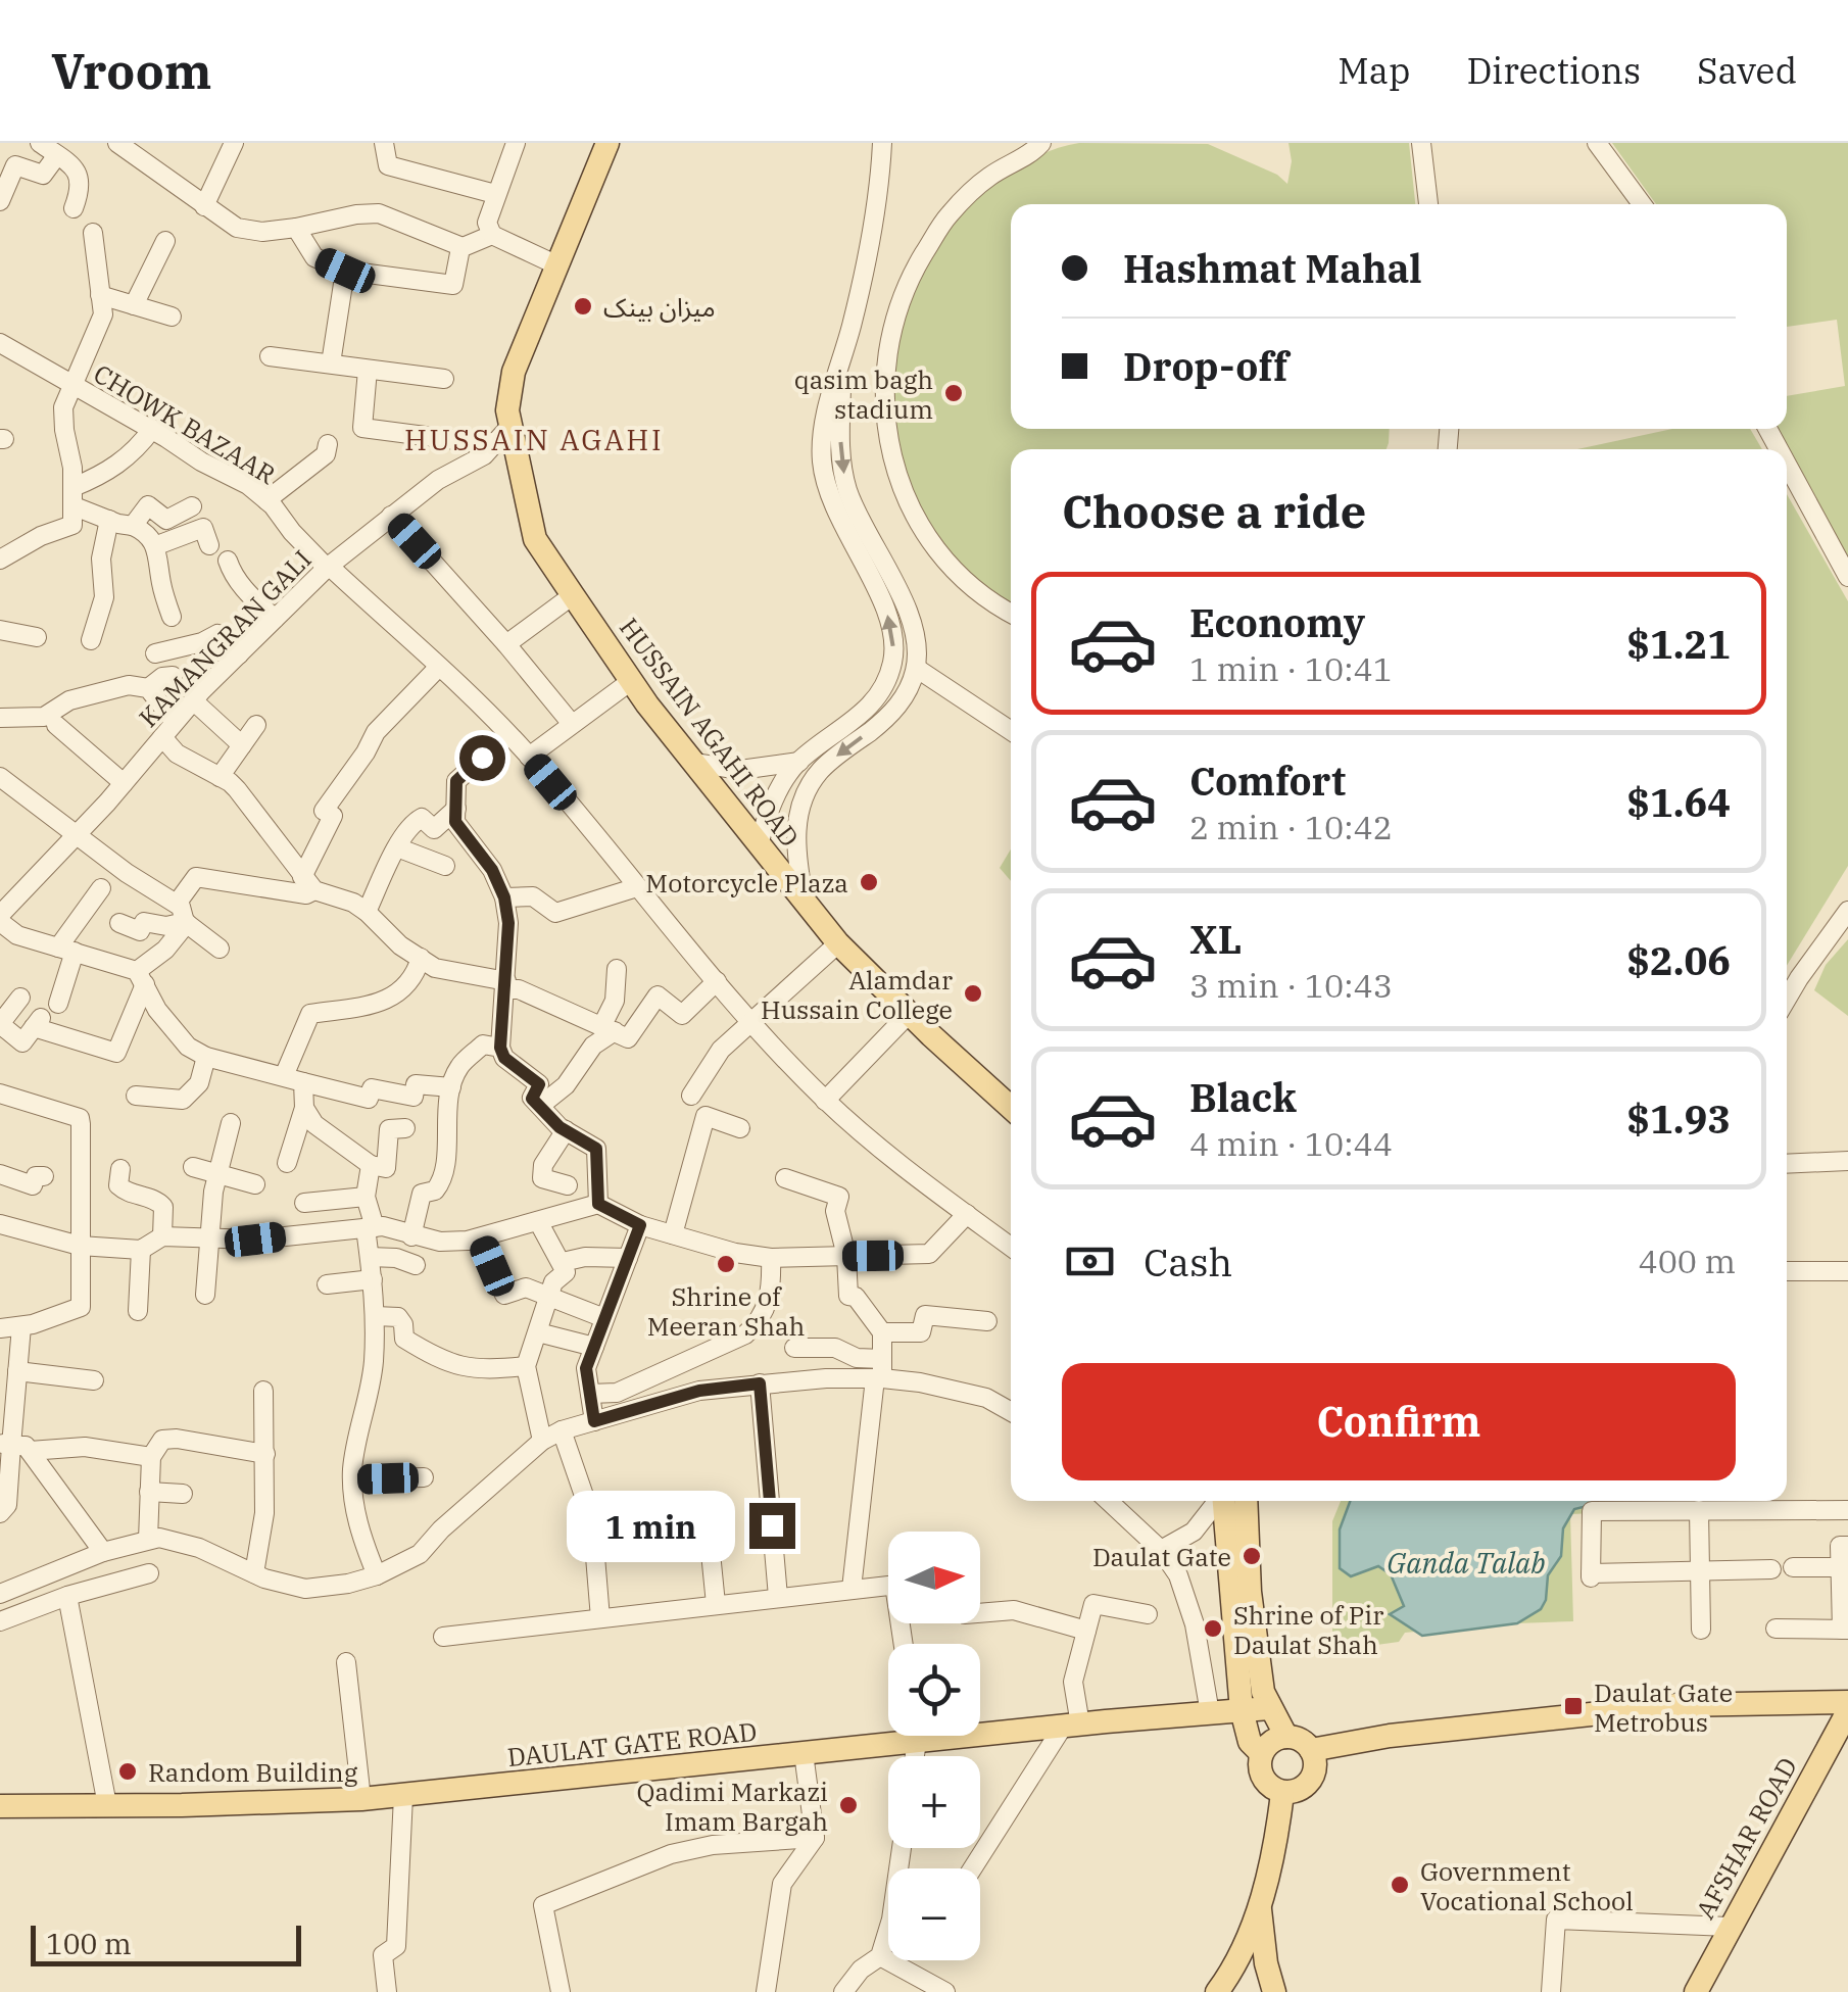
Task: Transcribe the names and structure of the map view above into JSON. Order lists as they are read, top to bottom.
{
  "streets": {
    "main road": ["HUSSAIN AGAHI ROAD", "DAULAT GATE ROAD", "AFSHAR ROAD"],
    "street": ["CHOWK BAZAAR", "KAMANGRAN GALI"]
  },
  "crossings": [
    ["CHOWK BAZAAR", "KAMANGRAN GALI"],
    ["KAMANGRAN GALI", "HUSSAIN AGAHI ROAD"]
  ],
  "districts": ["HUSSAIN AGAHI"],
  "water": ["Ganda Talab"],
  "places": {
    "other": [
      "میزان بینک",
      "qasim bagh stadium",
      "Motorcycle Plaza",
      "Alamdar Hussain College",
      "Shrine of Meeran Shah",
      "Daulat Gate",
      "Shrine of Pir Daulat Shah",
      "Random Building",
      "Qadimi Markazi Imam Bargah",
      "Government Vocational School"
    ],
    "transit": ["Daulat Gate Metrobus"]
  },
  "scale_bar": "100 m",
  "north": "right",
  "page": {
    "header": "Vroom",
    "nav": ["Map", "Directions", "Saved"],
    "banner": ["Hashmat Mahal", "Drop-off"],
    "heading": "Choose a ride",
    "list": [
      {
        "name": "Economy",
        "note": "1 min · 10:41",
        "value": "$1.21"
      },
      {
        "name": "Comfort",
        "note": "2 min · 10:42",
        "value": "$1.64"
      },
      {
        "name": "XL",
        "note": "3 min · 10:43",
        "value": "$2.06"
      },
      {
        "name": "Black",
        "note": "4 min · 10:44",
        "value": "$1.93"
      }
    ],
    "pay": ["Cash", "400 m"],
    "buttons": "Confirm",
    "bubble": "1 min",
    "map_buttons": ["+", "−"],
    "scale": "100 m"
  }
}
